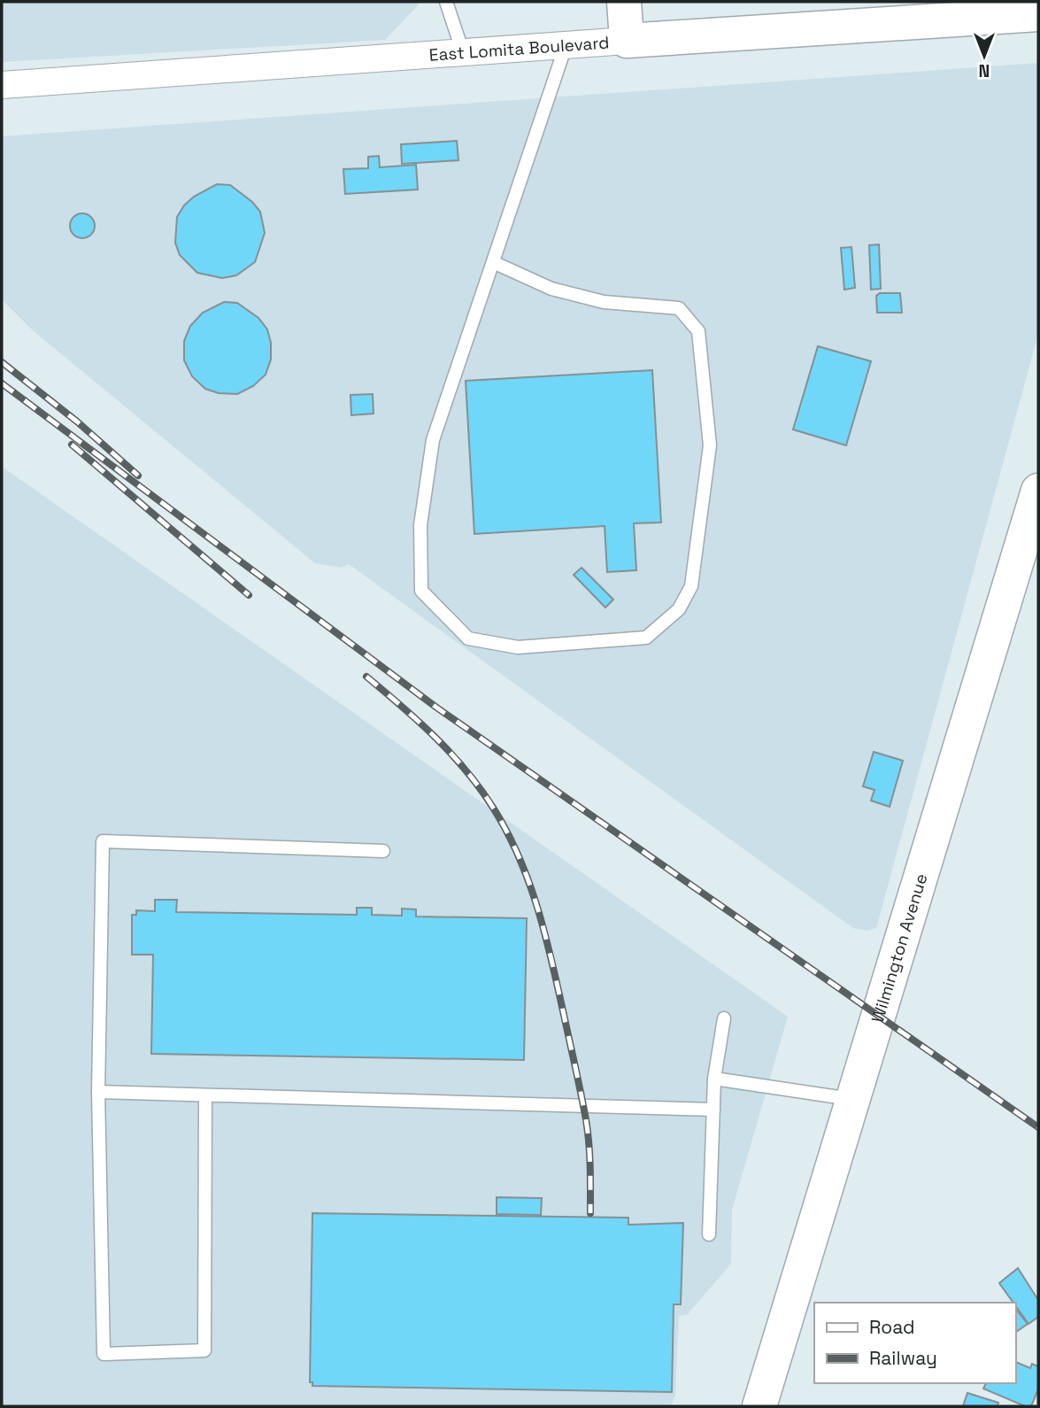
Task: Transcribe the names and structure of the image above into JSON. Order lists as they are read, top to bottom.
{
  "streets": {
    "main road": ["East Lomita Boulevard", "Wilmington Avenue"]
  },
  "legend": ["Road", "Railway"],
  "north": "bottom"
}
